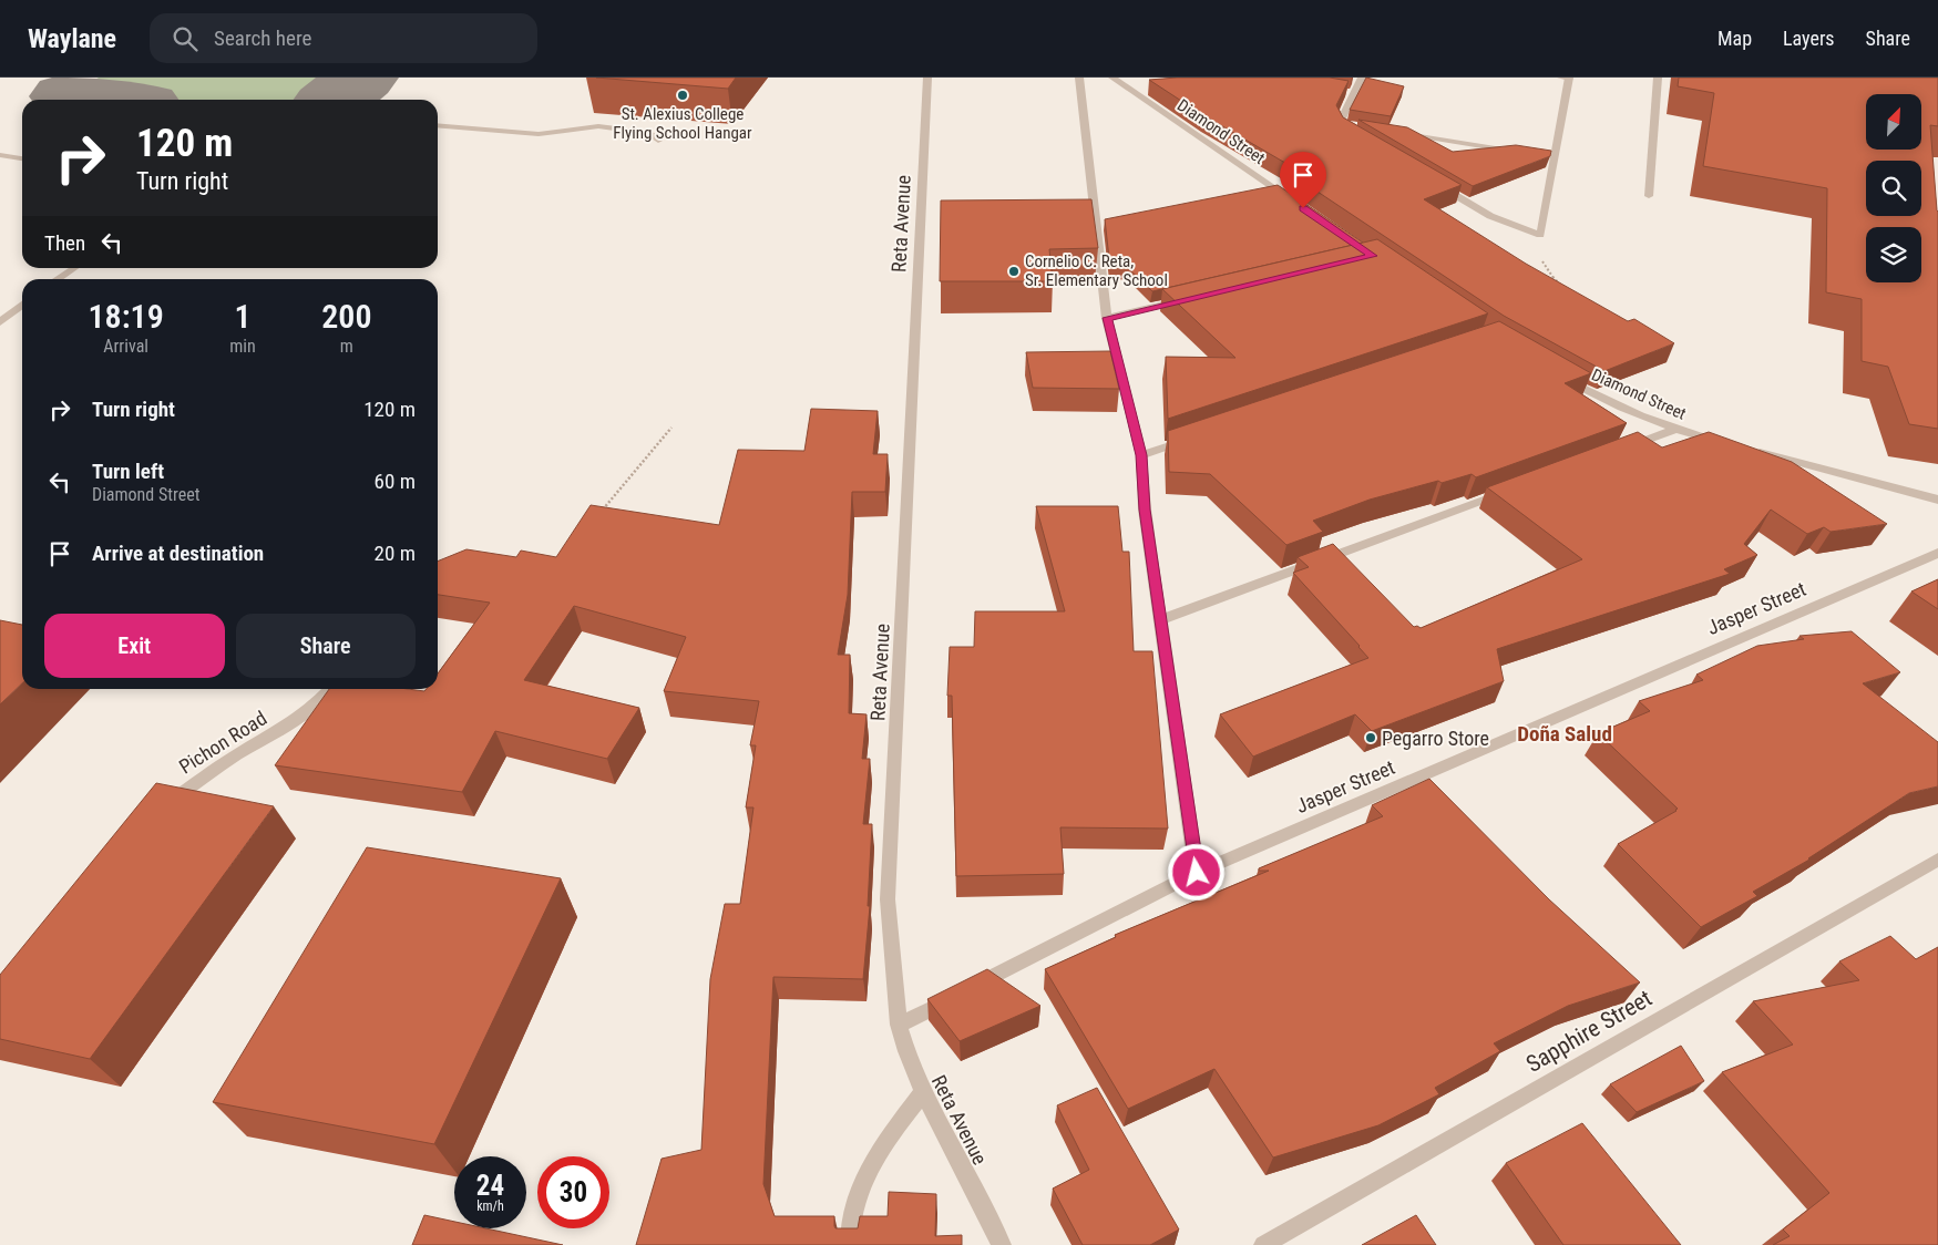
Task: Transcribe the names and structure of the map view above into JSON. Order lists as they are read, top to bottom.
{
  "streets": {
    "street": [
      "Diamond Street",
      "Reta Avenue",
      "Jasper Street",
      "Pichon Road",
      "Sapphire Street"
    ]
  },
  "crossings": [
    ["Reta Avenue", "Jasper Street"]
  ],
  "districts": ["Doña Salud"],
  "places": ["St. Alexius College Flying School Hangar", "Cornelio C. Reta, Sr. Elementary School", "Pegarro Store"],
  "north": "top right",
  "page": {
    "header": "Waylane",
    "search": "Search here",
    "nav": ["Map", "Layers", "Share"],
    "turn": ["120 m", "Turn right"],
    "then": "Then",
    "eta": [
      "18:19",
      "Arrival",
      "1",
      "min",
      "200",
      "m"
    ],
    "list": [
      {
        "name": "Turn right",
        "value": "120 m"
      },
      {
        "name": "Turn left",
        "note": "Diamond Street",
        "value": "60 m"
      },
      {
        "name": "Arrive at destination",
        "value": "20 m"
      }
    ],
    "buttons": ["Exit", "Share"],
    "speed": "24 km/h",
    "limit": "30"
  }
}
